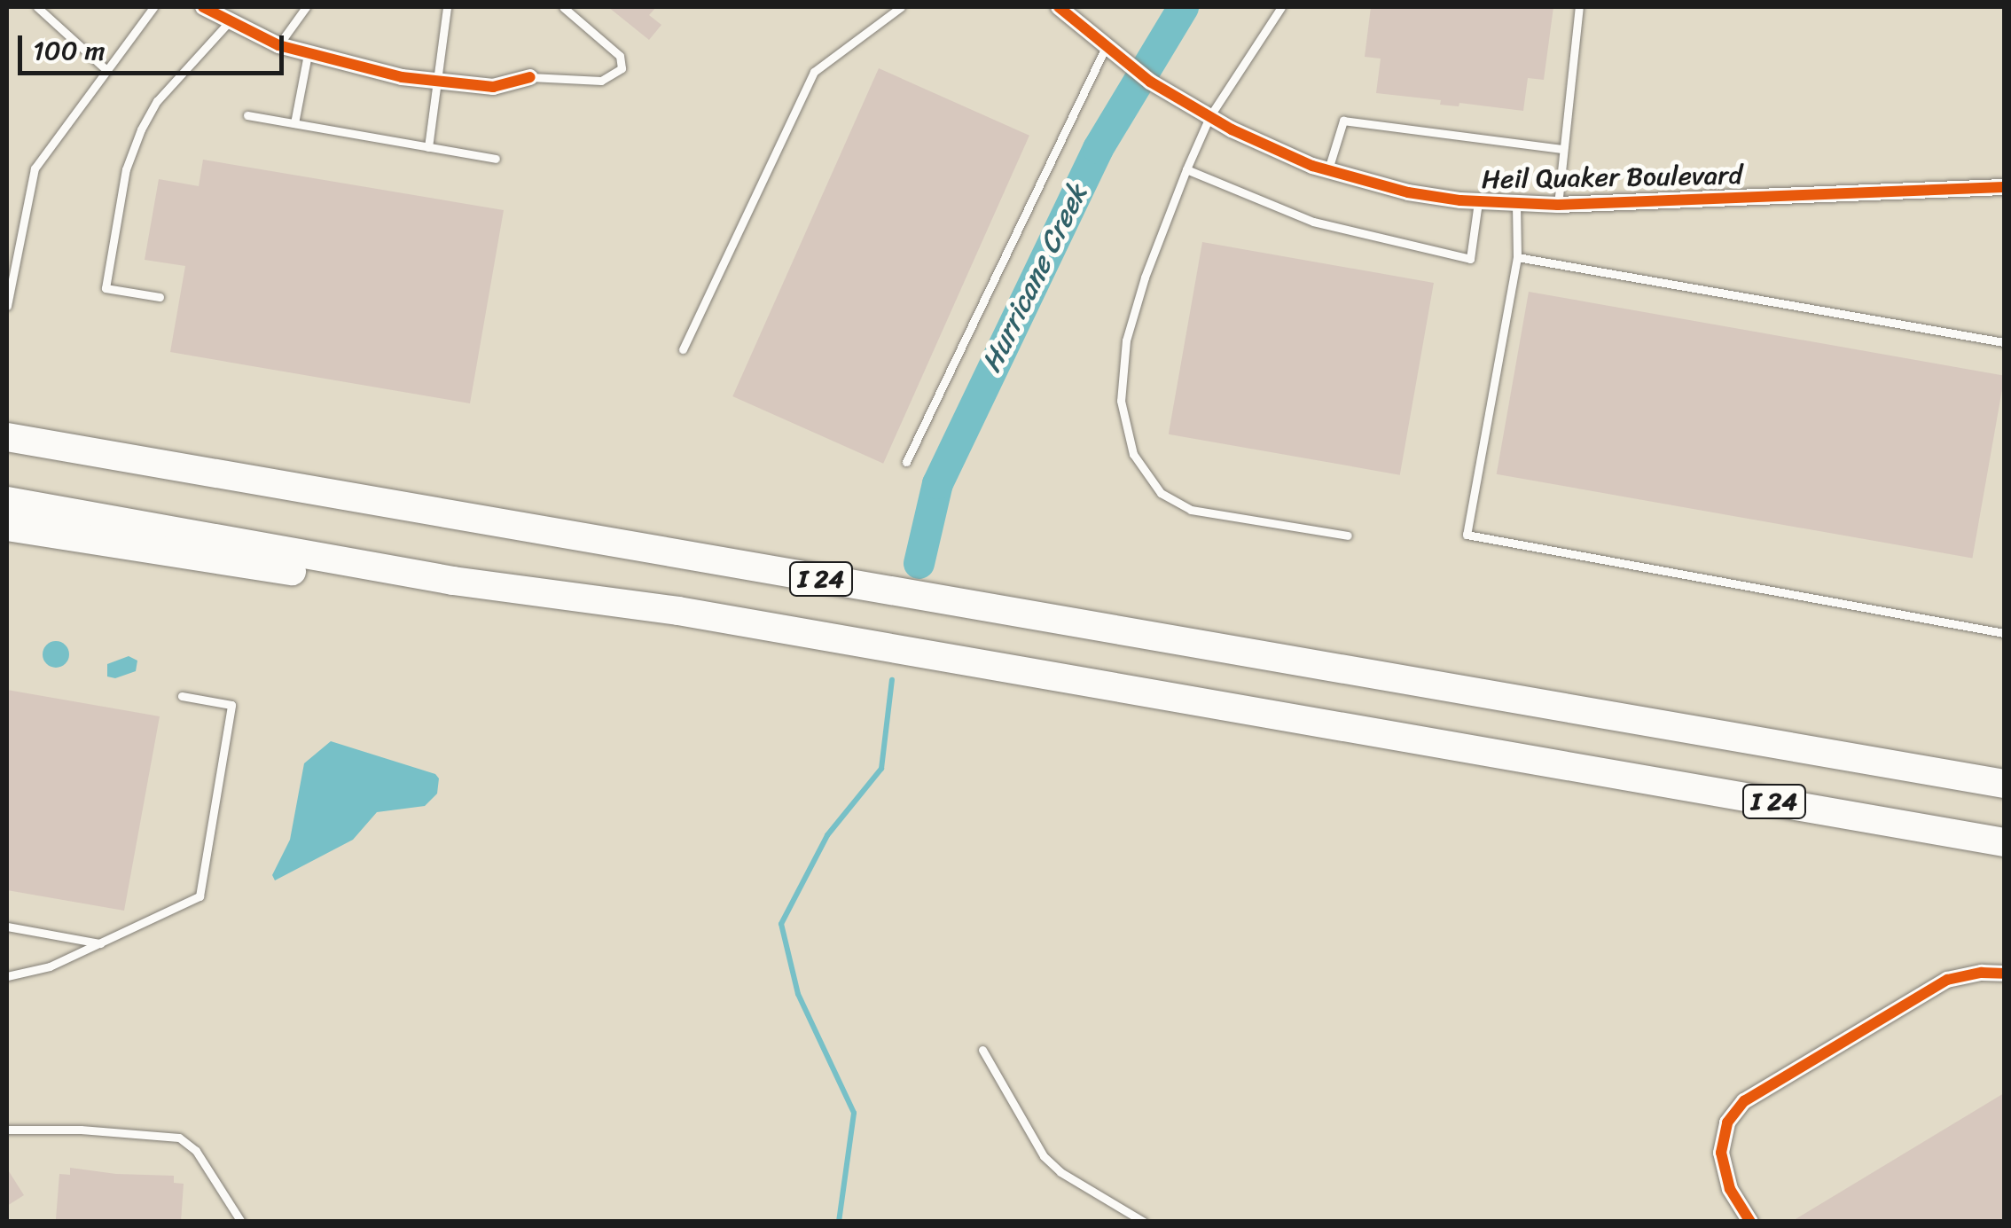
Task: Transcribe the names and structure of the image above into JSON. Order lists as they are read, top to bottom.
{
  "streets": {
    "highway": ["I 24"],
    "street": ["Heil Quaker Boulevard"]
  },
  "water": ["Hurricane Creek"],
  "scale_bar": "100 m"
}
